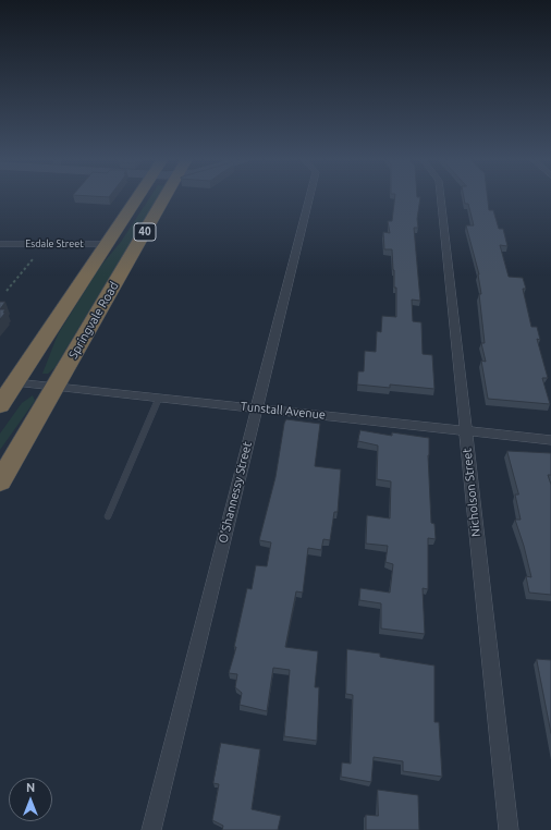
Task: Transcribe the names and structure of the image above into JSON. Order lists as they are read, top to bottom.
{
  "streets": {
    "highway": ["40", "Springvale Road"],
    "street": [
      "Esdale Street",
      "Tunstall Avenue",
      "O'Shannessy Street",
      "Nicholson Street"
    ]
  },
  "crossings": [
    ["40", "Esdale Street"],
    ["40", "Tunstall Avenue"],
    ["Springvale Road", "Tunstall Avenue"],
    ["Tunstall Avenue", "O'Shannessy Street"],
    ["Tunstall Avenue", "Nicholson Street"]
  ],
  "north": "top"
}
